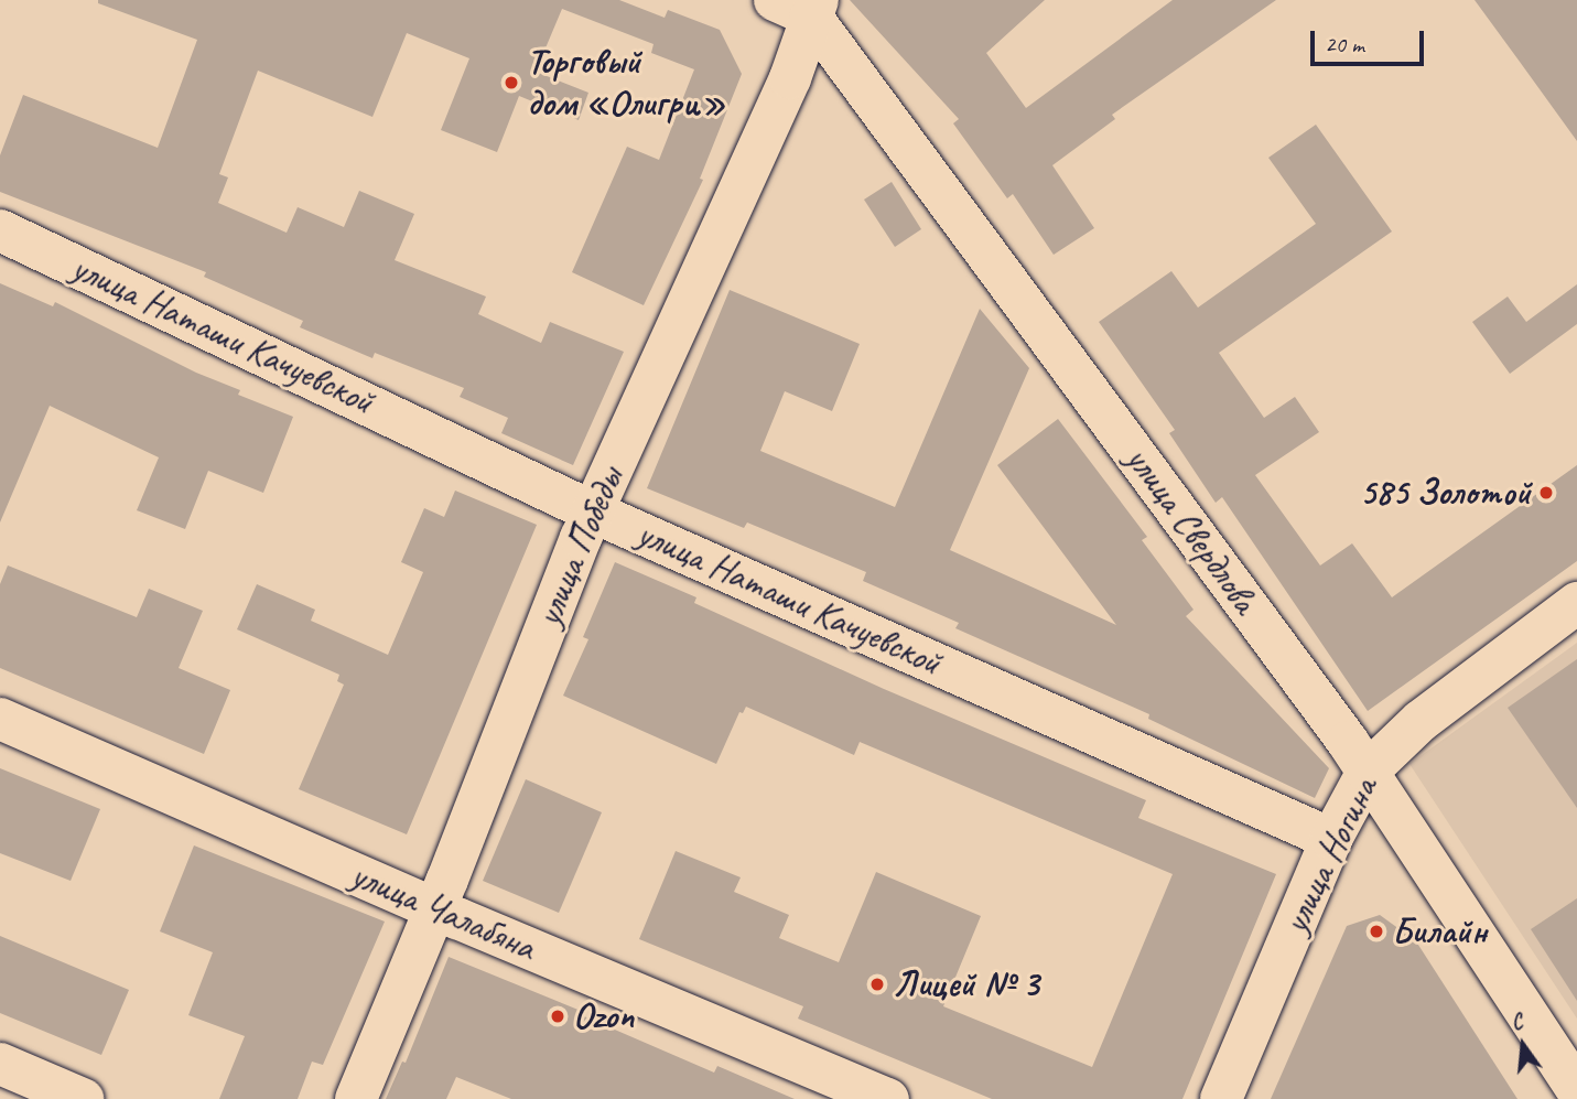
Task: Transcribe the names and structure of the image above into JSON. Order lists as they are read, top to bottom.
{
  "streets": {
    "street": [
      "улица Наташи Качуевской",
      "улица Свердлова",
      "улица Победы",
      "улица Ногина",
      "улица Чалабяна"
    ]
  },
  "crossings": [
    ["улица Наташи Качуевской", "улица Победы"],
    ["улица Наташи Качуевской", "улица Ногина"],
    ["улица Свердлова", "улица Победы"],
    ["улица Свердлова", "улица Ногина"],
    ["улица Победы", "улица Чалабяна"]
  ],
  "places": [
    "Торговый дом «Олигри»",
    "585 Золотой",
    "Билайн",
    "Лицей № 3",
    "Ozon"
  ],
  "scale_bar": "20 m",
  "north": "top"
}
